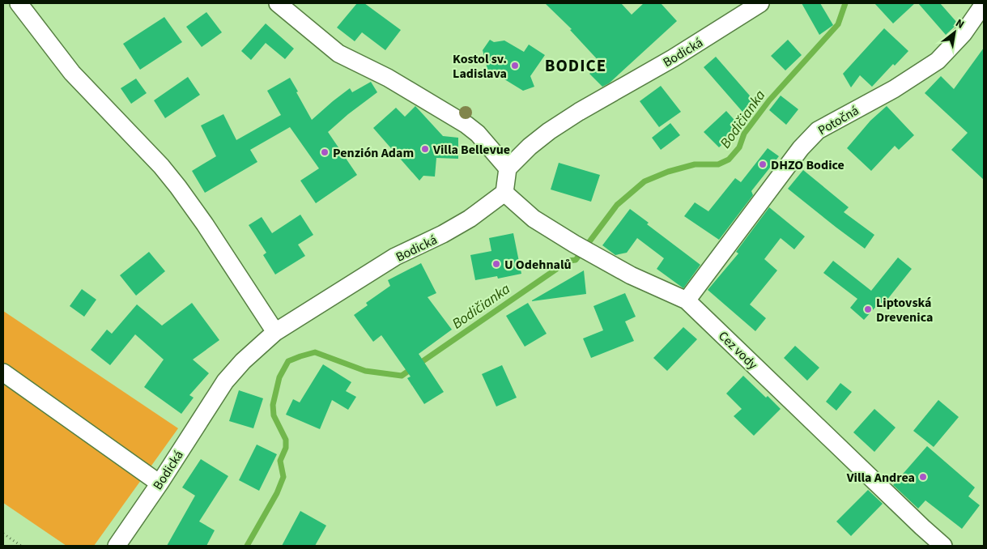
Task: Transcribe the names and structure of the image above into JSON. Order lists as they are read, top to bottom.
{
  "streets": {
    "street": ["Bodická", "Potočná", "Cez vody"]
  },
  "crossings": [
    ["Bodická", "Cez vody"],
    ["Potočná", "Cez vody"]
  ],
  "districts": ["BODICE"],
  "water": ["Bodičianka"],
  "places": [
    "Kostol sv. Ladislava",
    "Villa Bellevue",
    "Penzión Adam",
    "DHZO Bodice",
    "U Odehnalů",
    "Liptovská Drevenica",
    "Villa Andrea"
  ],
  "north": "top right"
}
